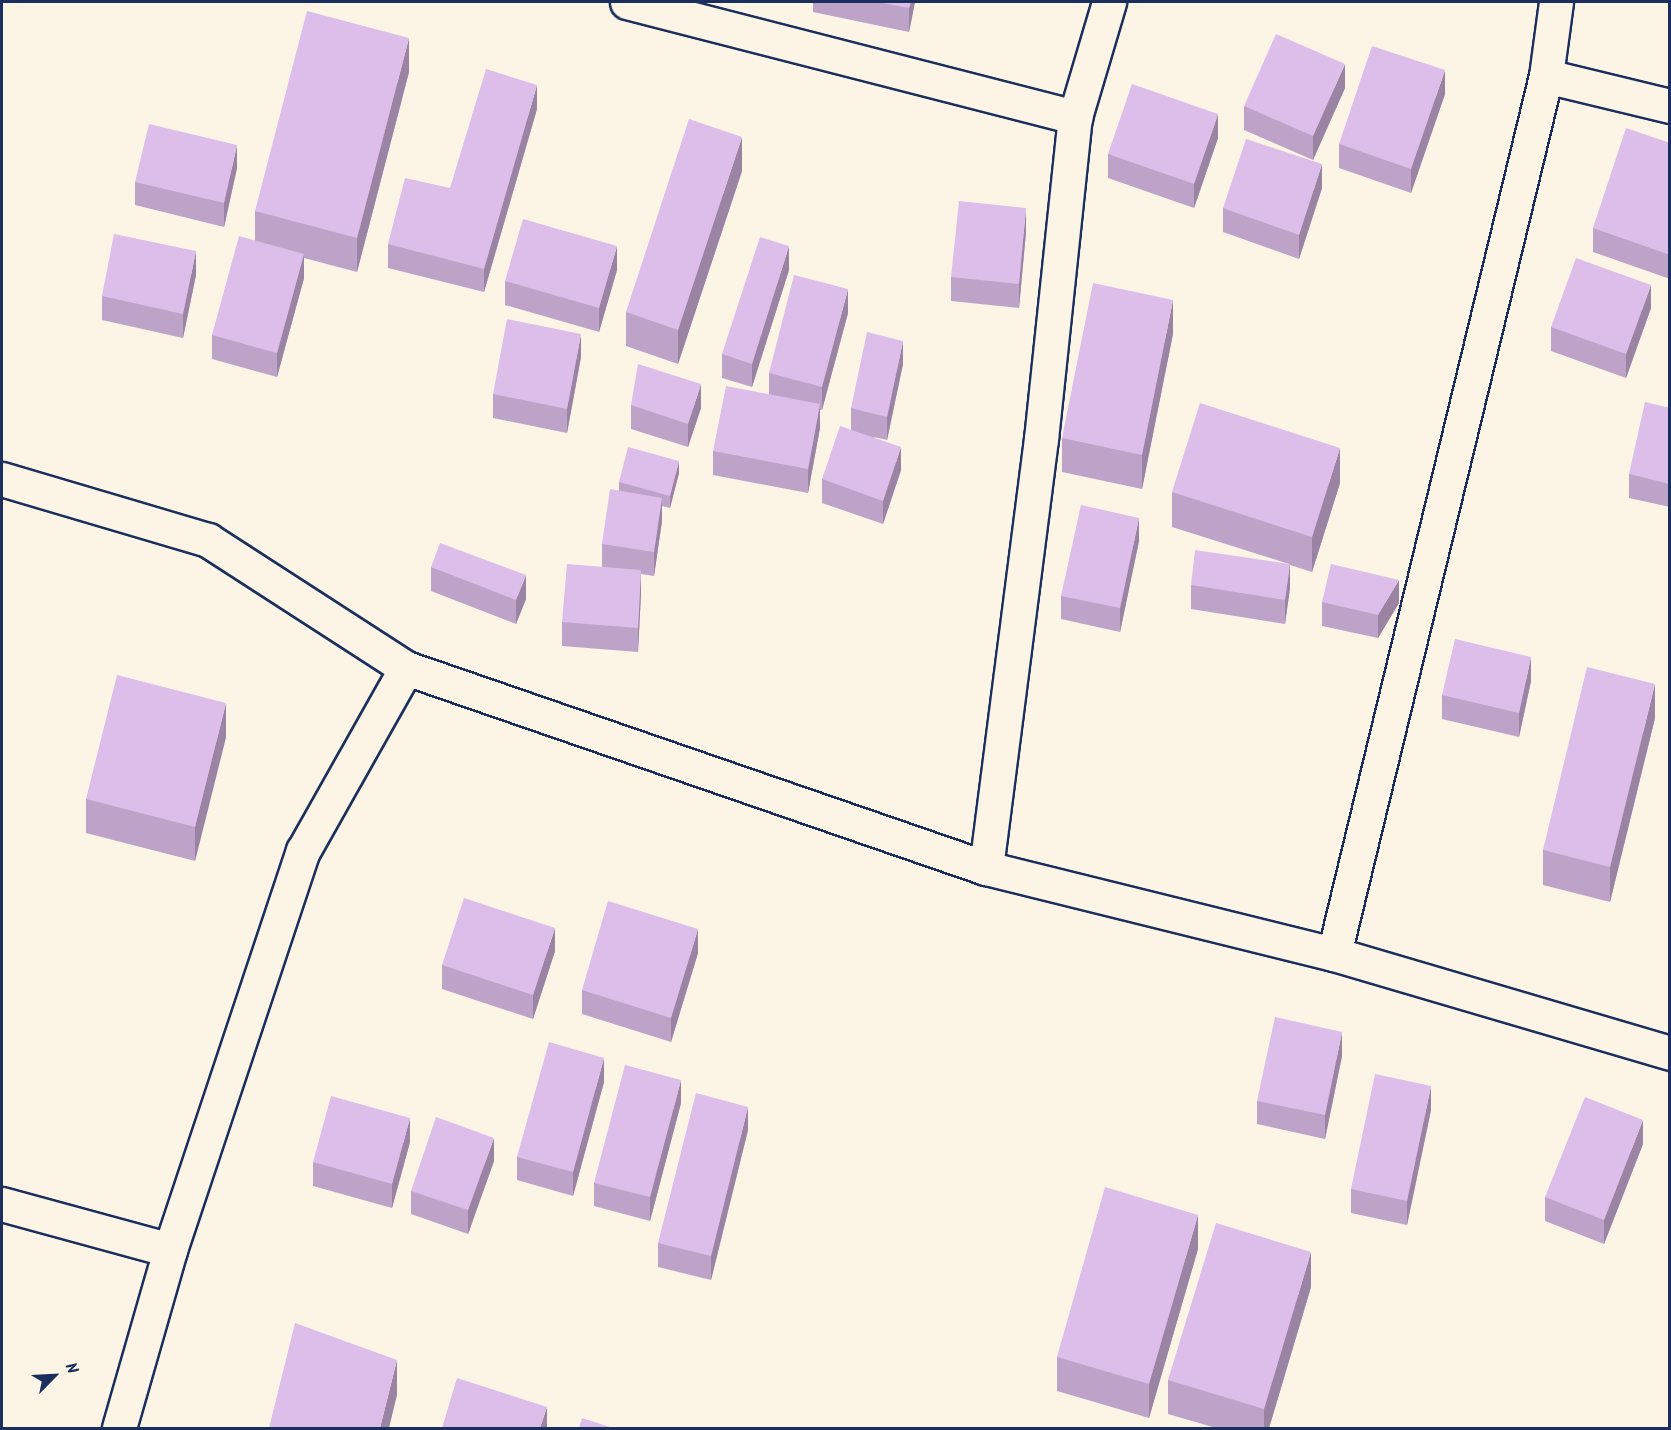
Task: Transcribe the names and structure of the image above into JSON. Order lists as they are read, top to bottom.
{
  "north": "top right"
}
